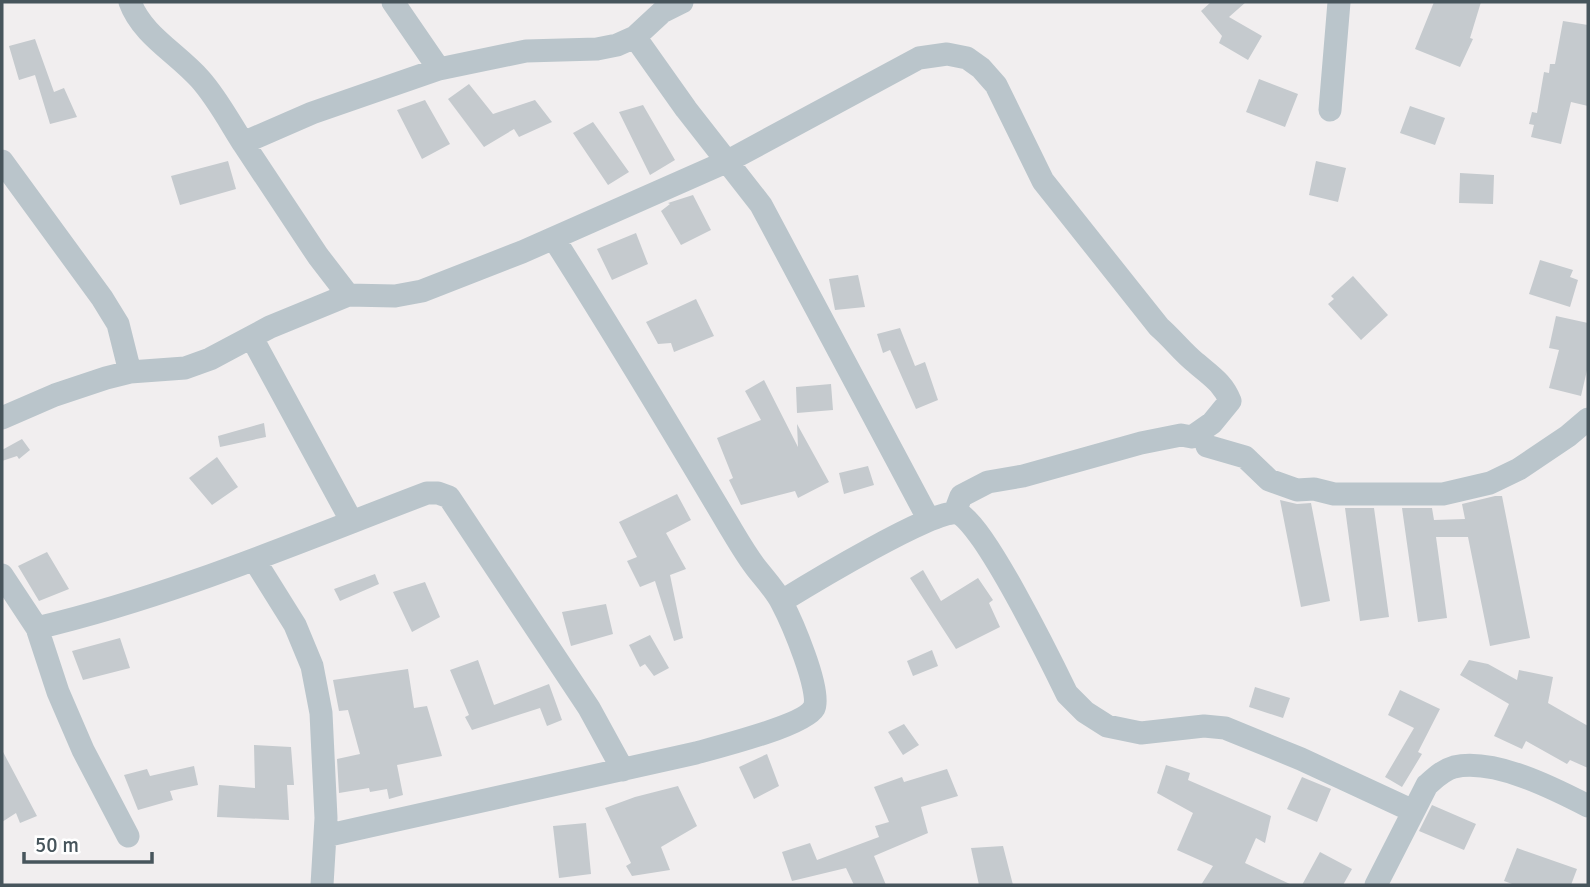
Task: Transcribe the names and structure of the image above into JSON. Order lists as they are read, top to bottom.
{
  "scale_bar": "50 m"
}
